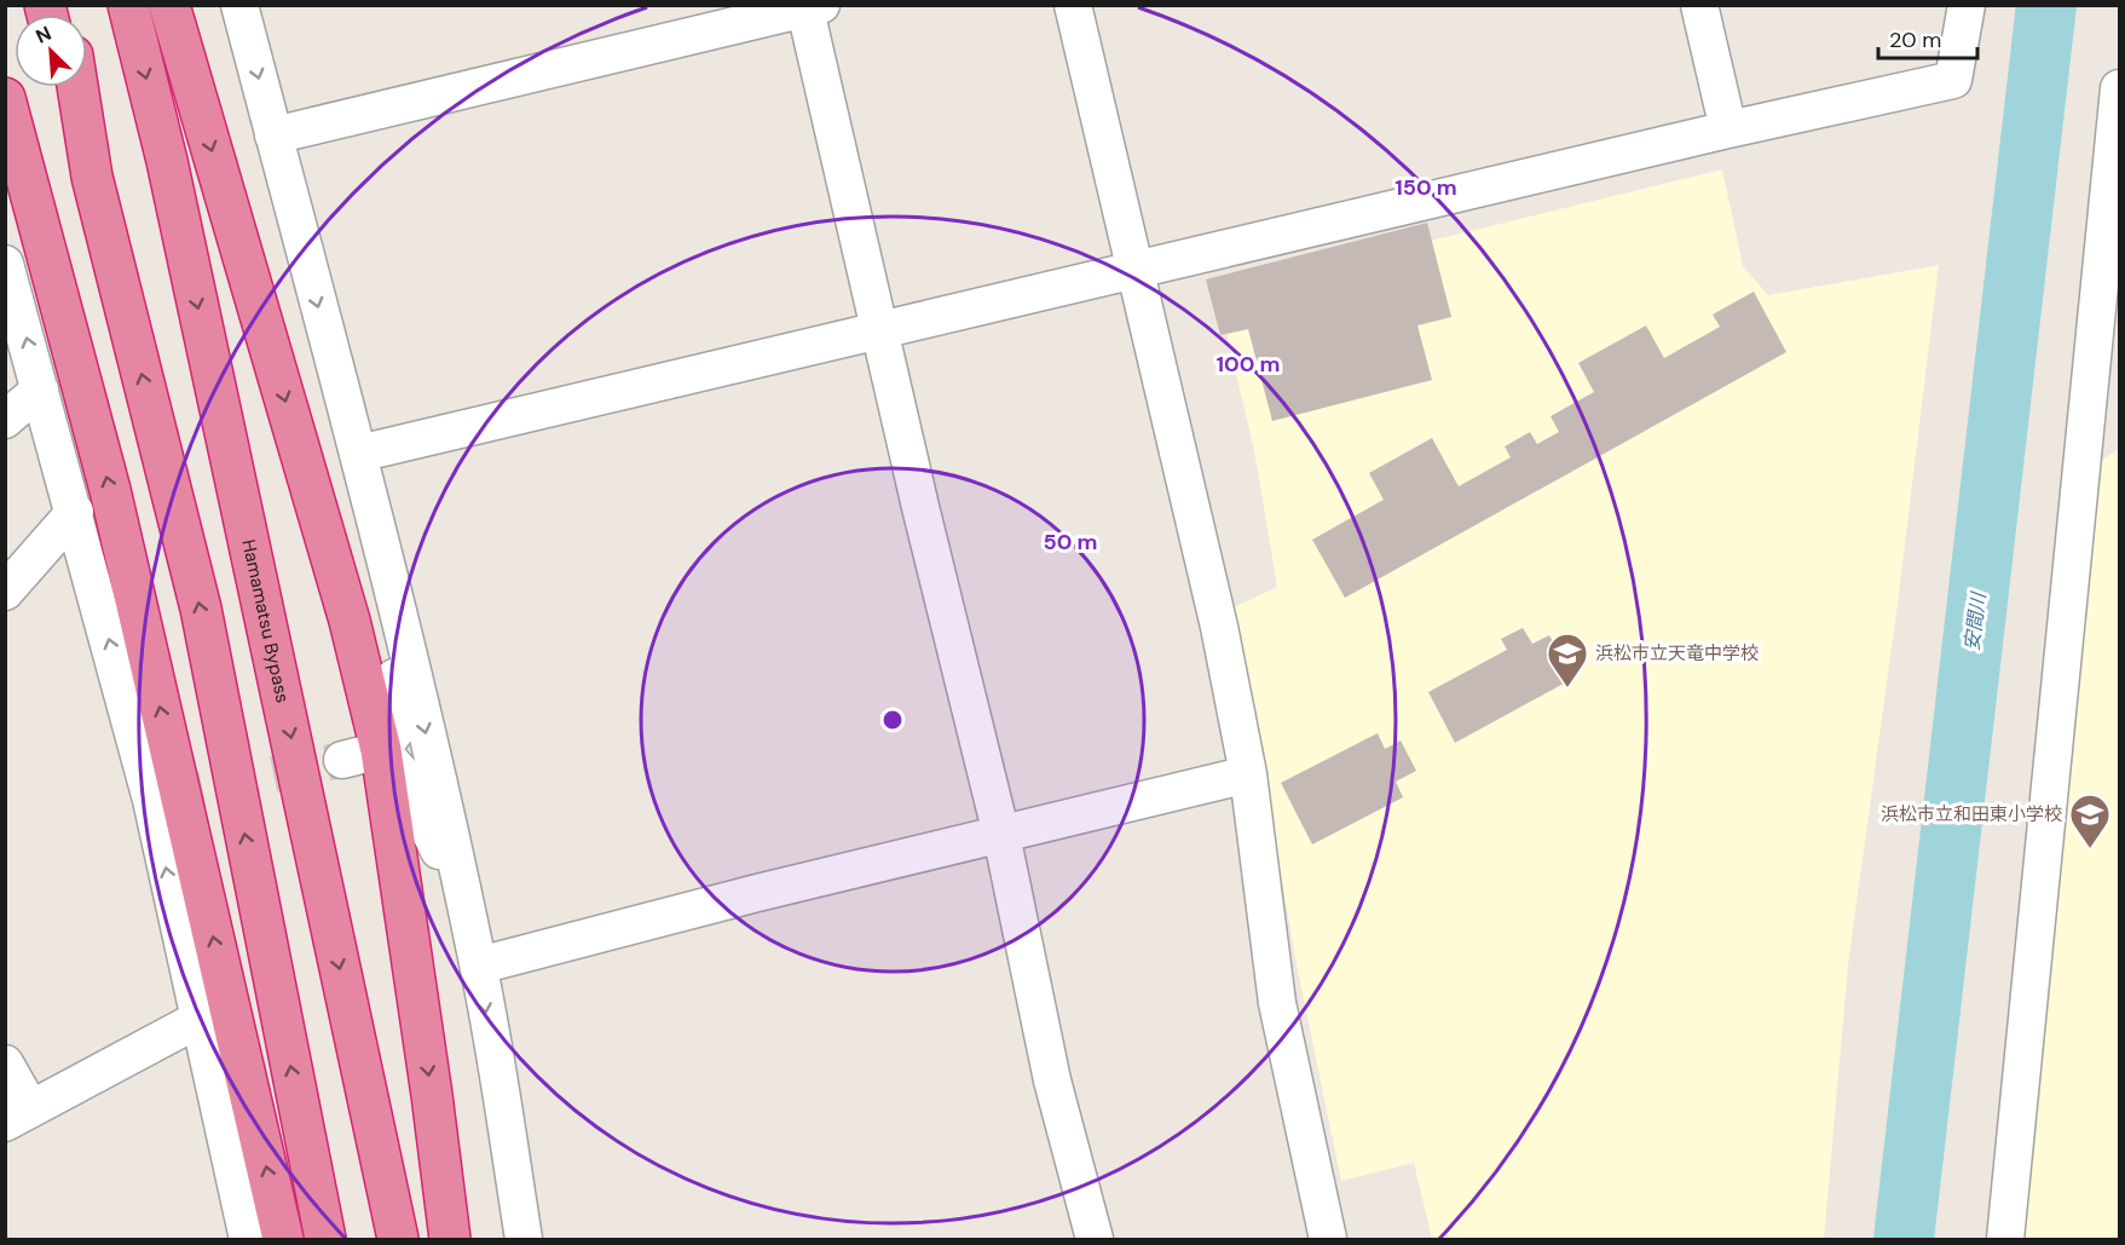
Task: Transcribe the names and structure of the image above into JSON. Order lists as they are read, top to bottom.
{
  "streets": {
    "highway": ["Hamamatsu Bypass"]
  },
  "water": ["安間川"],
  "places": {
    "school or university": ["浜松市立天竜中学校", "浜松市立和田東小学校"]
  },
  "scale_bar": "20 m",
  "north": "top left",
  "rings": ["150 m", "100 m", "50 m"]
}
